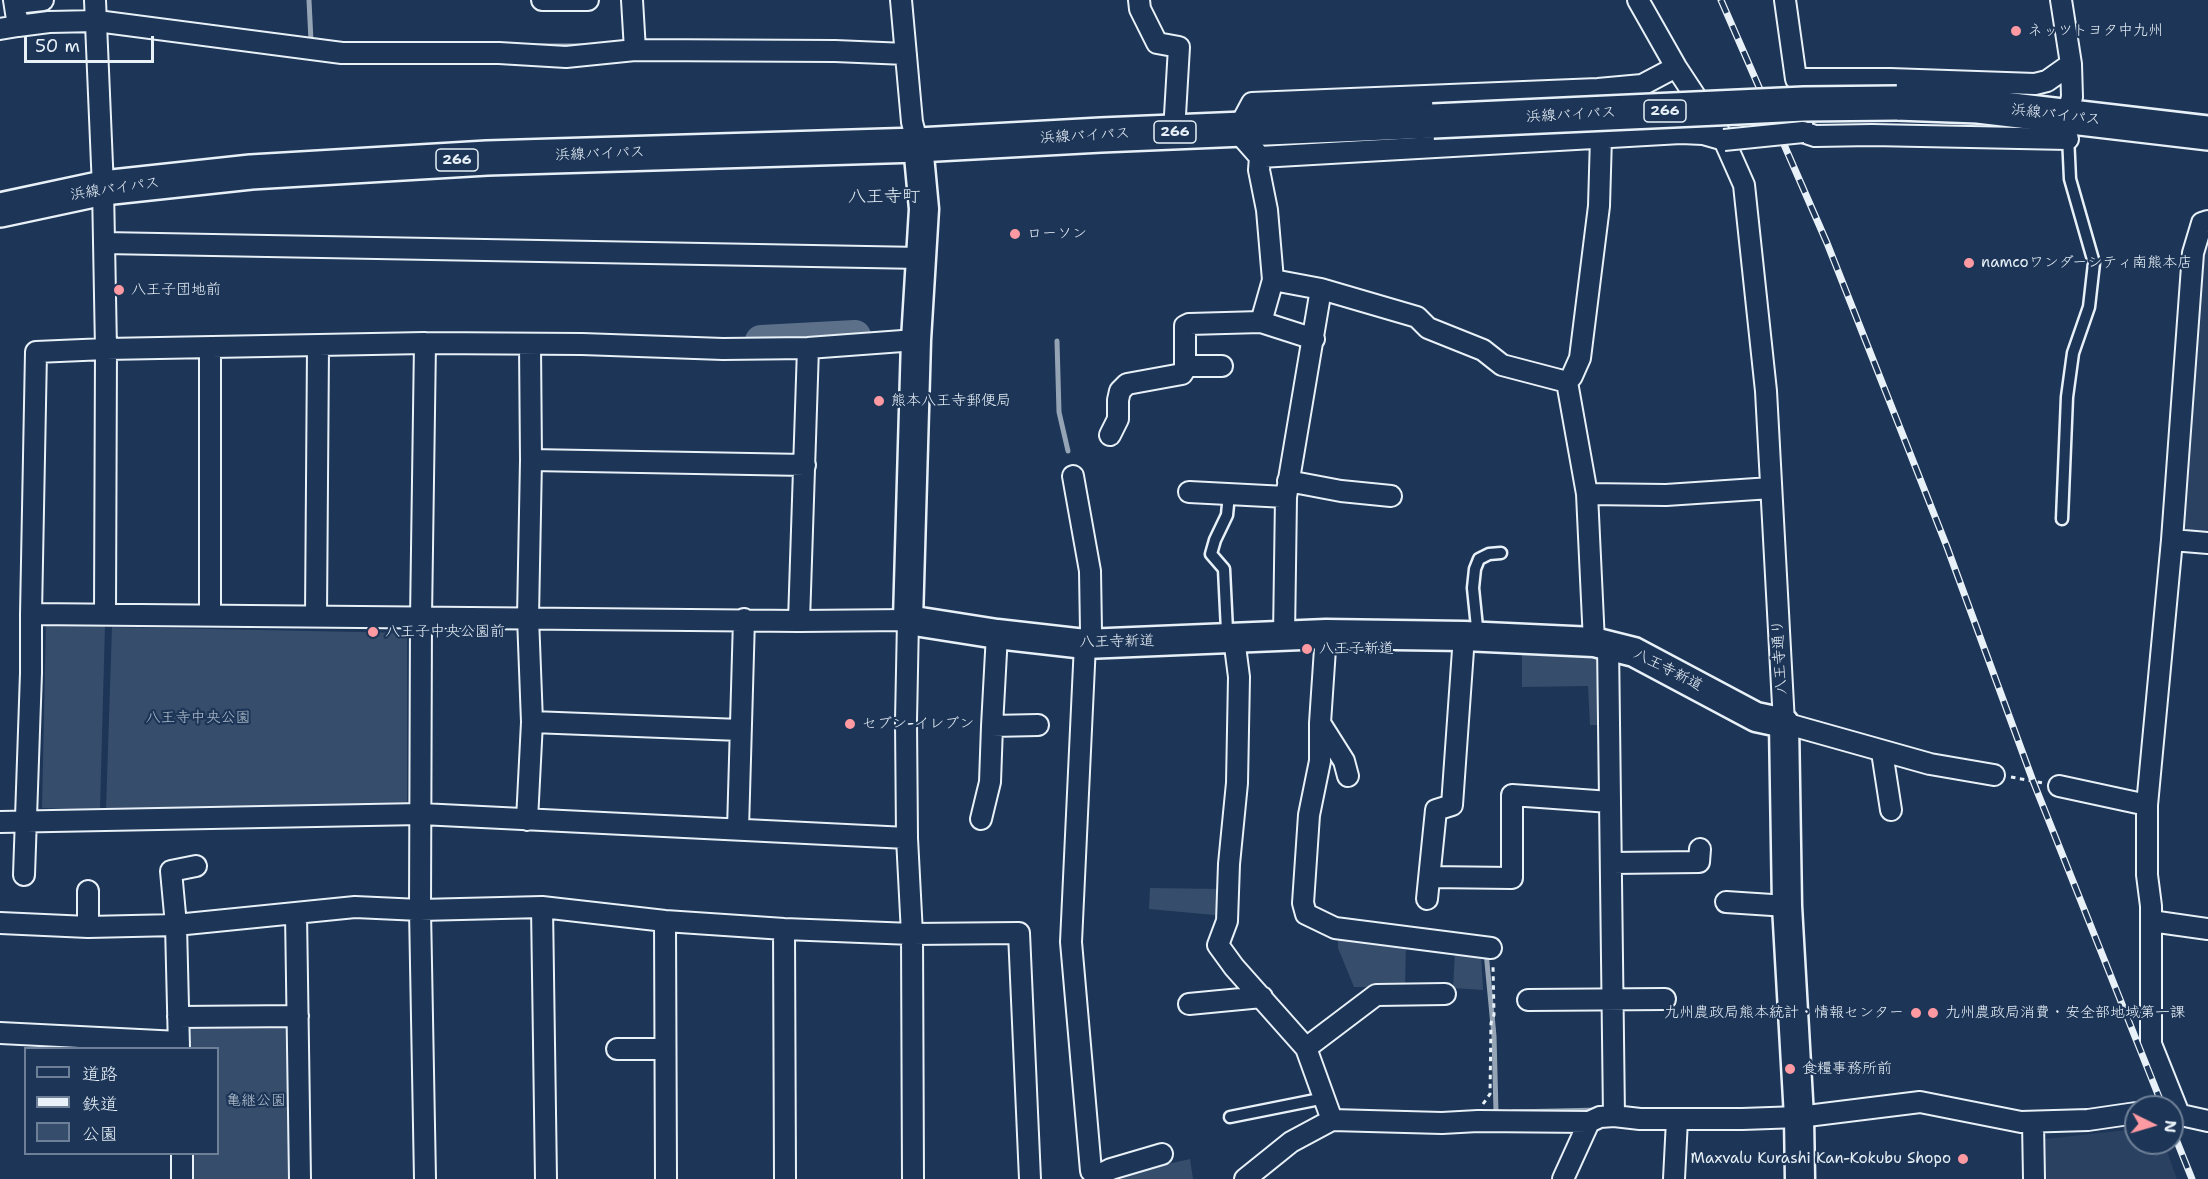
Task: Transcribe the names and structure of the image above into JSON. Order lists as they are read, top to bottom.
{
  "streets": {
    "highway": ["266", "浜線バイパス"],
    "street": ["八王寺新道", "八王寺通り"]
  },
  "crossings": [
    ["八王寺新道", "八王寺通り"]
  ],
  "districts": ["八王寺町"],
  "parks": ["八王寺中央公園", "亀継公園"],
  "places": [
    "ネッツトヨタ中九州",
    "ローソン",
    "namcoワンダーシティ南熊本店",
    "八王子団地前",
    "熊本八王寺郵便局",
    "八王子中央公園前",
    "八王子新道",
    "セブン-イレブン",
    "九州農政局熊本統計・情報センター",
    "九州農政局消費・安全部地域第一課",
    "食糧事務所前",
    "Maxvalu Kurashi Kan-Kokubu Shopo"
  ],
  "legend": ["道路", "鉄道", "公園"],
  "scale_bar": "50 m",
  "north": "right"
}
